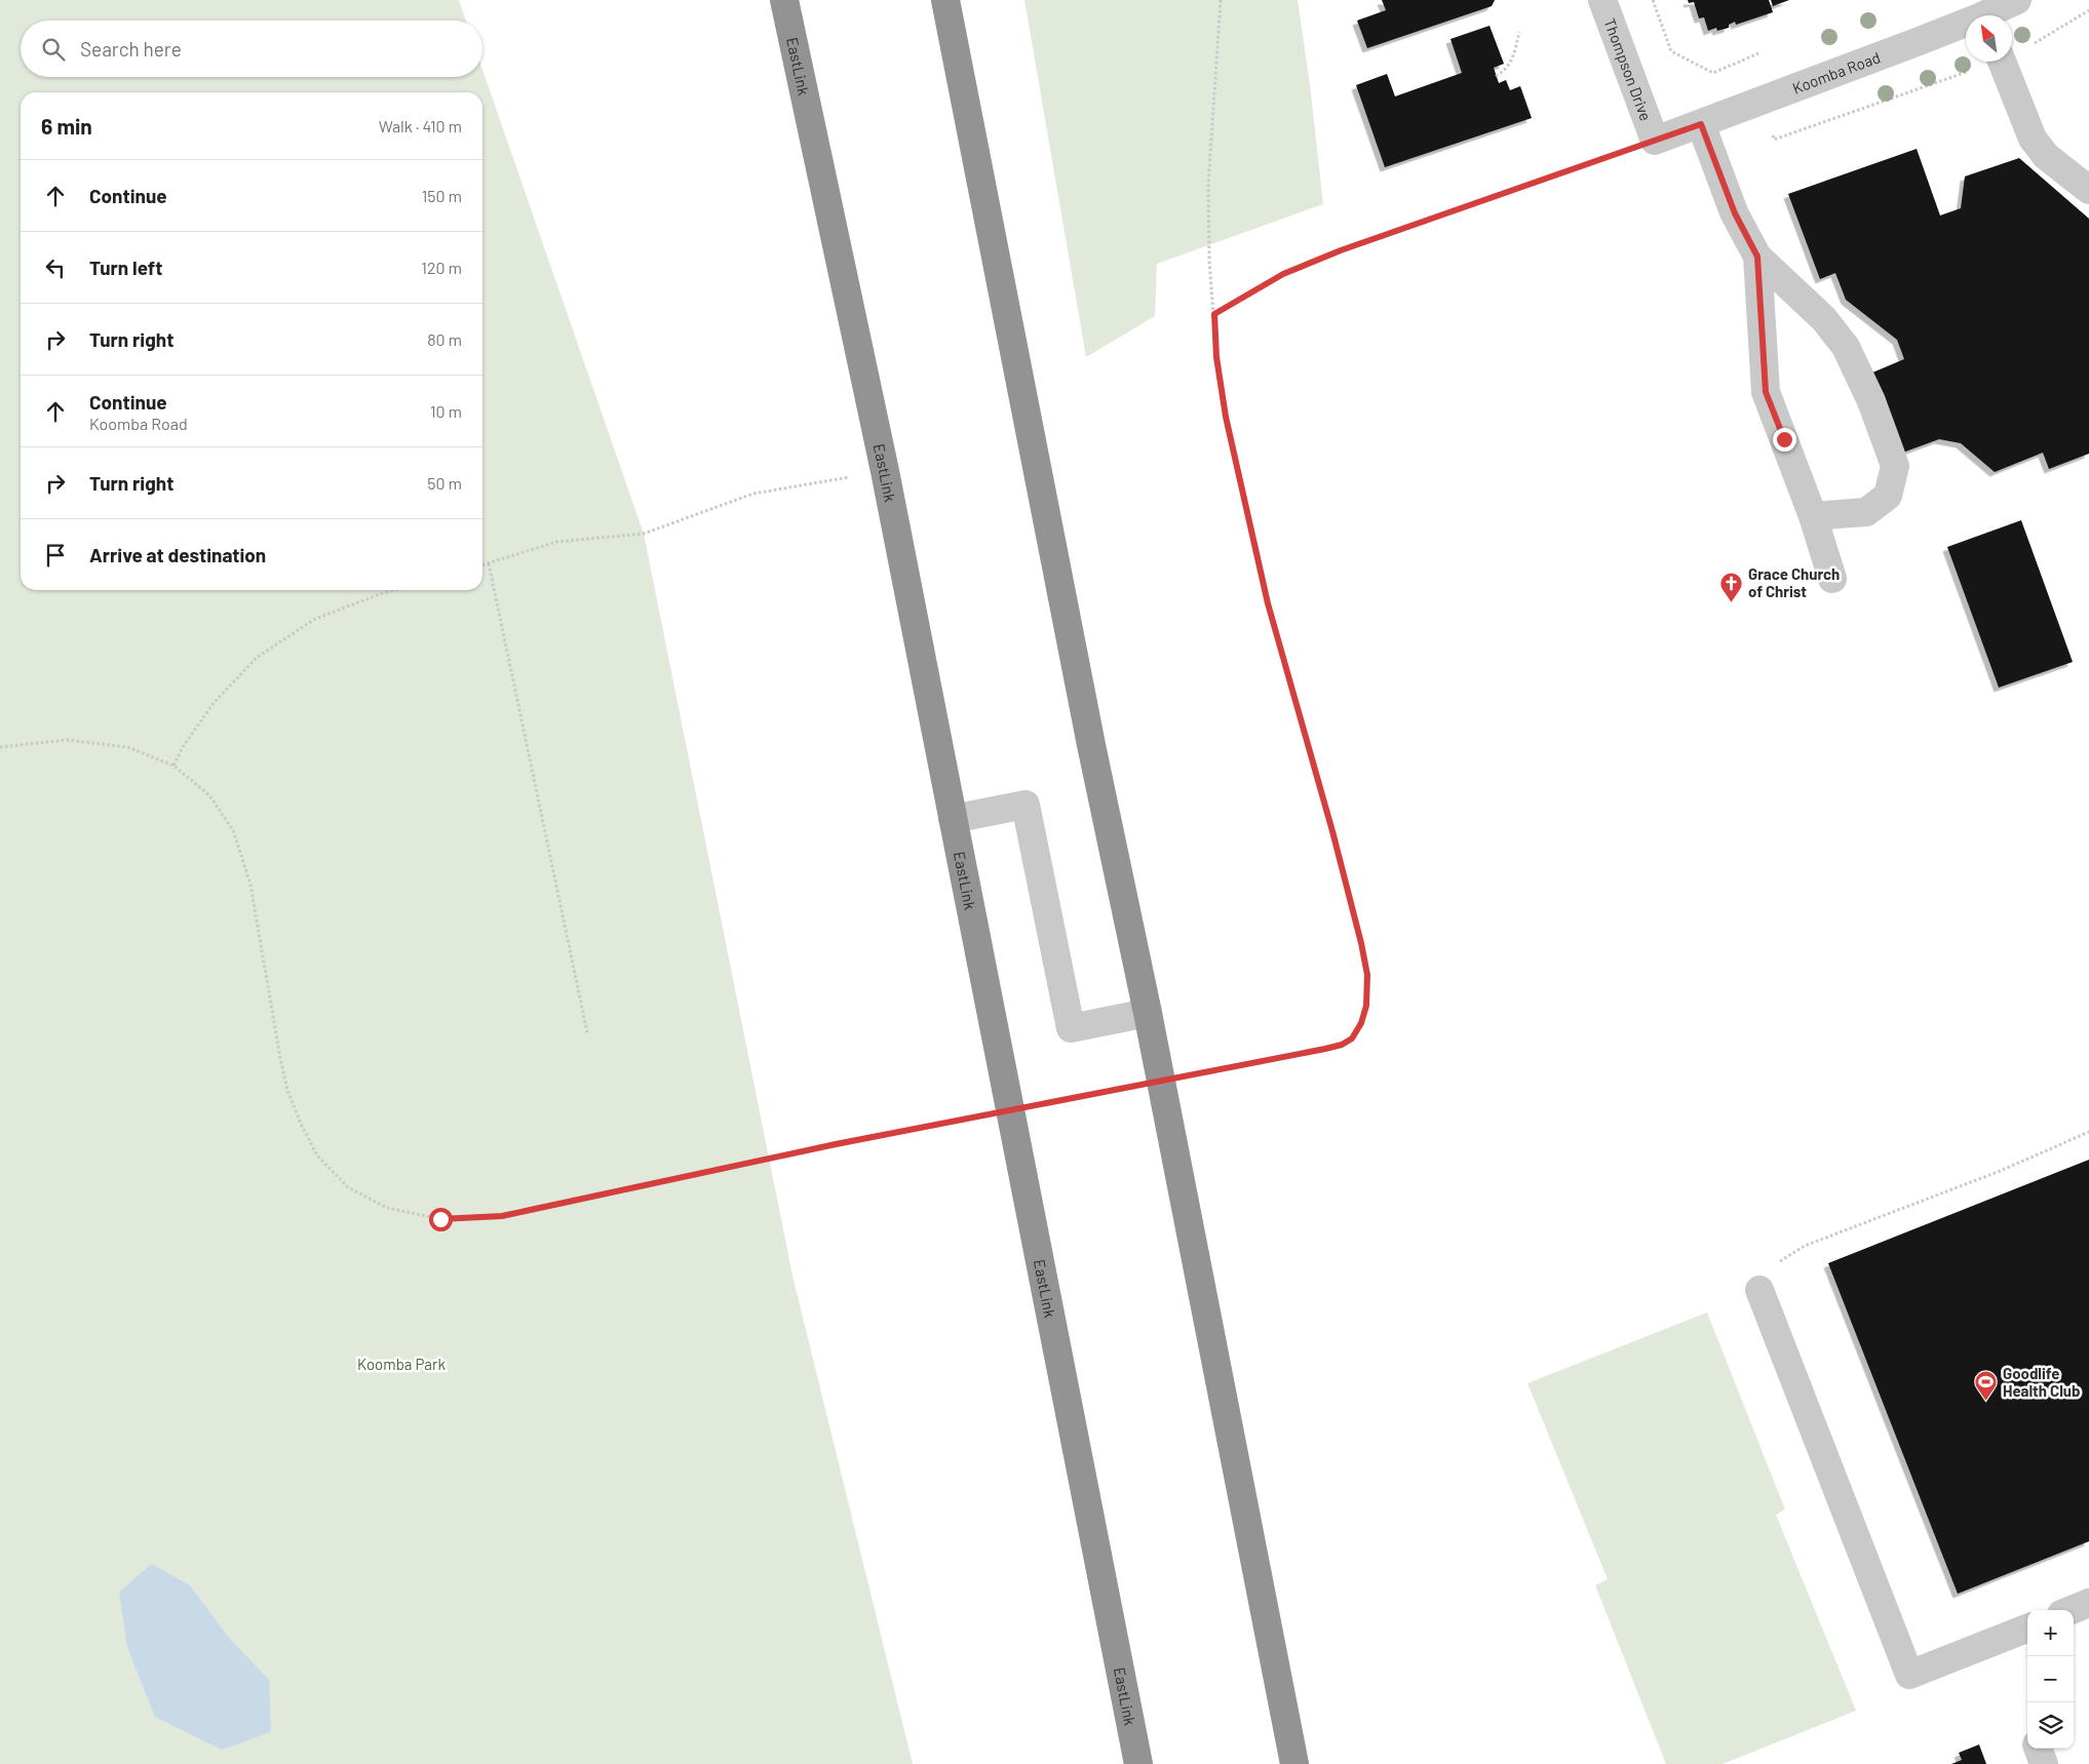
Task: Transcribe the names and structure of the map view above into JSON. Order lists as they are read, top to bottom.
{
  "streets": {
    "highway": ["EastLink"],
    "street": ["Thompson Drive", "Koomba Road"]
  },
  "crossings": [
    ["Thompson Drive", "Koomba Road"]
  ],
  "parks": ["Koomba Park"],
  "places": {
    "church": ["Grace Church of Christ"],
    "sports": ["Goodlife Health Club"]
  },
  "north": "top left",
  "page": {
    "search": "Search here",
    "heading": ["6 min", "Walk · 410 m"],
    "list": [
      ["Continue", "150 m"],
      ["Turn left", "120 m"],
      ["Turn right", "80 m"],
      ["Continue", "Koomba Road", "10 m"],
      ["Turn right", "50 m"],
      "Arrive at destination"
    ],
    "map_buttons": ["+", "−"]
  }
}
